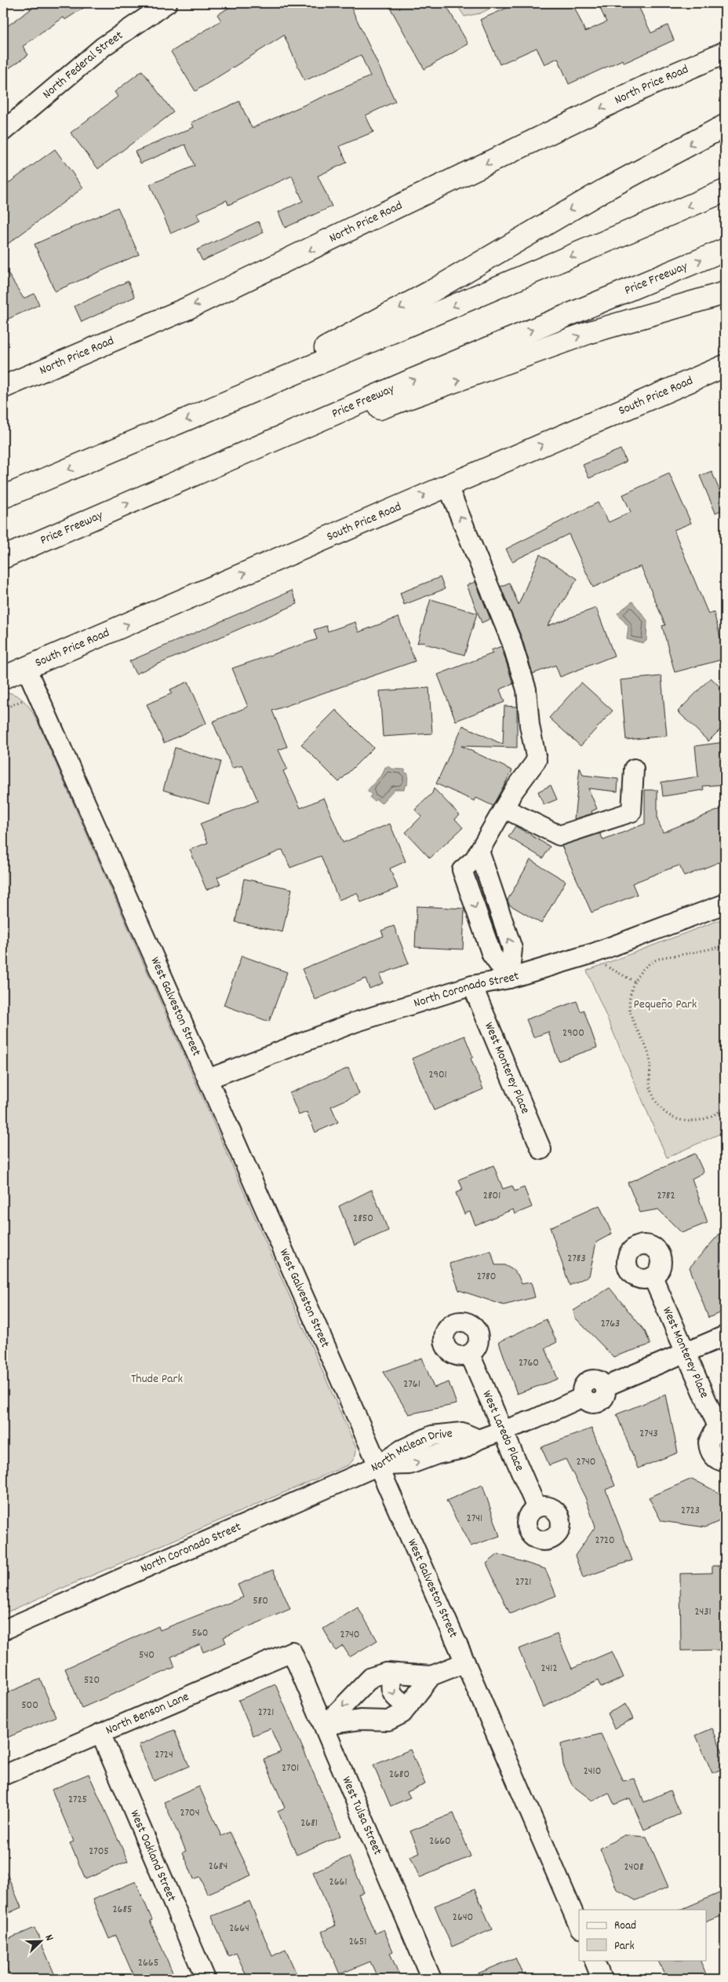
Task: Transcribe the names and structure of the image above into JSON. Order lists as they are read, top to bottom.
{
  "streets": {
    "main road": ["North Price Road", "Price Freeway", "South Price Road"],
    "street": [
      "North Federal Street",
      "North Coronado Street",
      "West Galveston Street",
      "West Monterey Place",
      "West Laredo Place",
      "North Mclean Drive",
      "North Benson Lane",
      "West Tulsa Street",
      "West Oakland Street"
    ]
  },
  "crossings": [
    ["South Price Road", "West Galveston Street"],
    ["North Coronado Street", "West Galveston Street"],
    ["North Coronado Street", "West Monterey Place"],
    ["North Coronado Street", "North Mclean Drive"],
    ["West Galveston Street", "North Mclean Drive"],
    ["West Monterey Place", "North Mclean Drive"],
    ["West Laredo Place", "North Mclean Drive"],
    ["North Benson Lane", "West Tulsa Street"],
    ["North Benson Lane", "West Oakland Street"]
  ],
  "parks": ["Pequeño Park", "Thude Park"],
  "house_numbers": [
    "2900",
    "2901",
    "2801",
    "2782",
    "2850",
    "2783",
    "2780",
    "2763",
    "2760",
    "2761",
    "2743",
    "2740",
    "2723",
    "2741",
    "2720",
    "2721",
    "580",
    "2431",
    "560",
    "2740",
    "540",
    "2412",
    "520",
    "500",
    "2721",
    "2724",
    "2701",
    "2410",
    "2680",
    "2725",
    "2704",
    "2681",
    "2660",
    "2705",
    "2684",
    "2408",
    "2661",
    "2685",
    "2640",
    "2664",
    "2651",
    "2665"
  ],
  "legend": ["Road", "Park"],
  "north": "top right"
}
